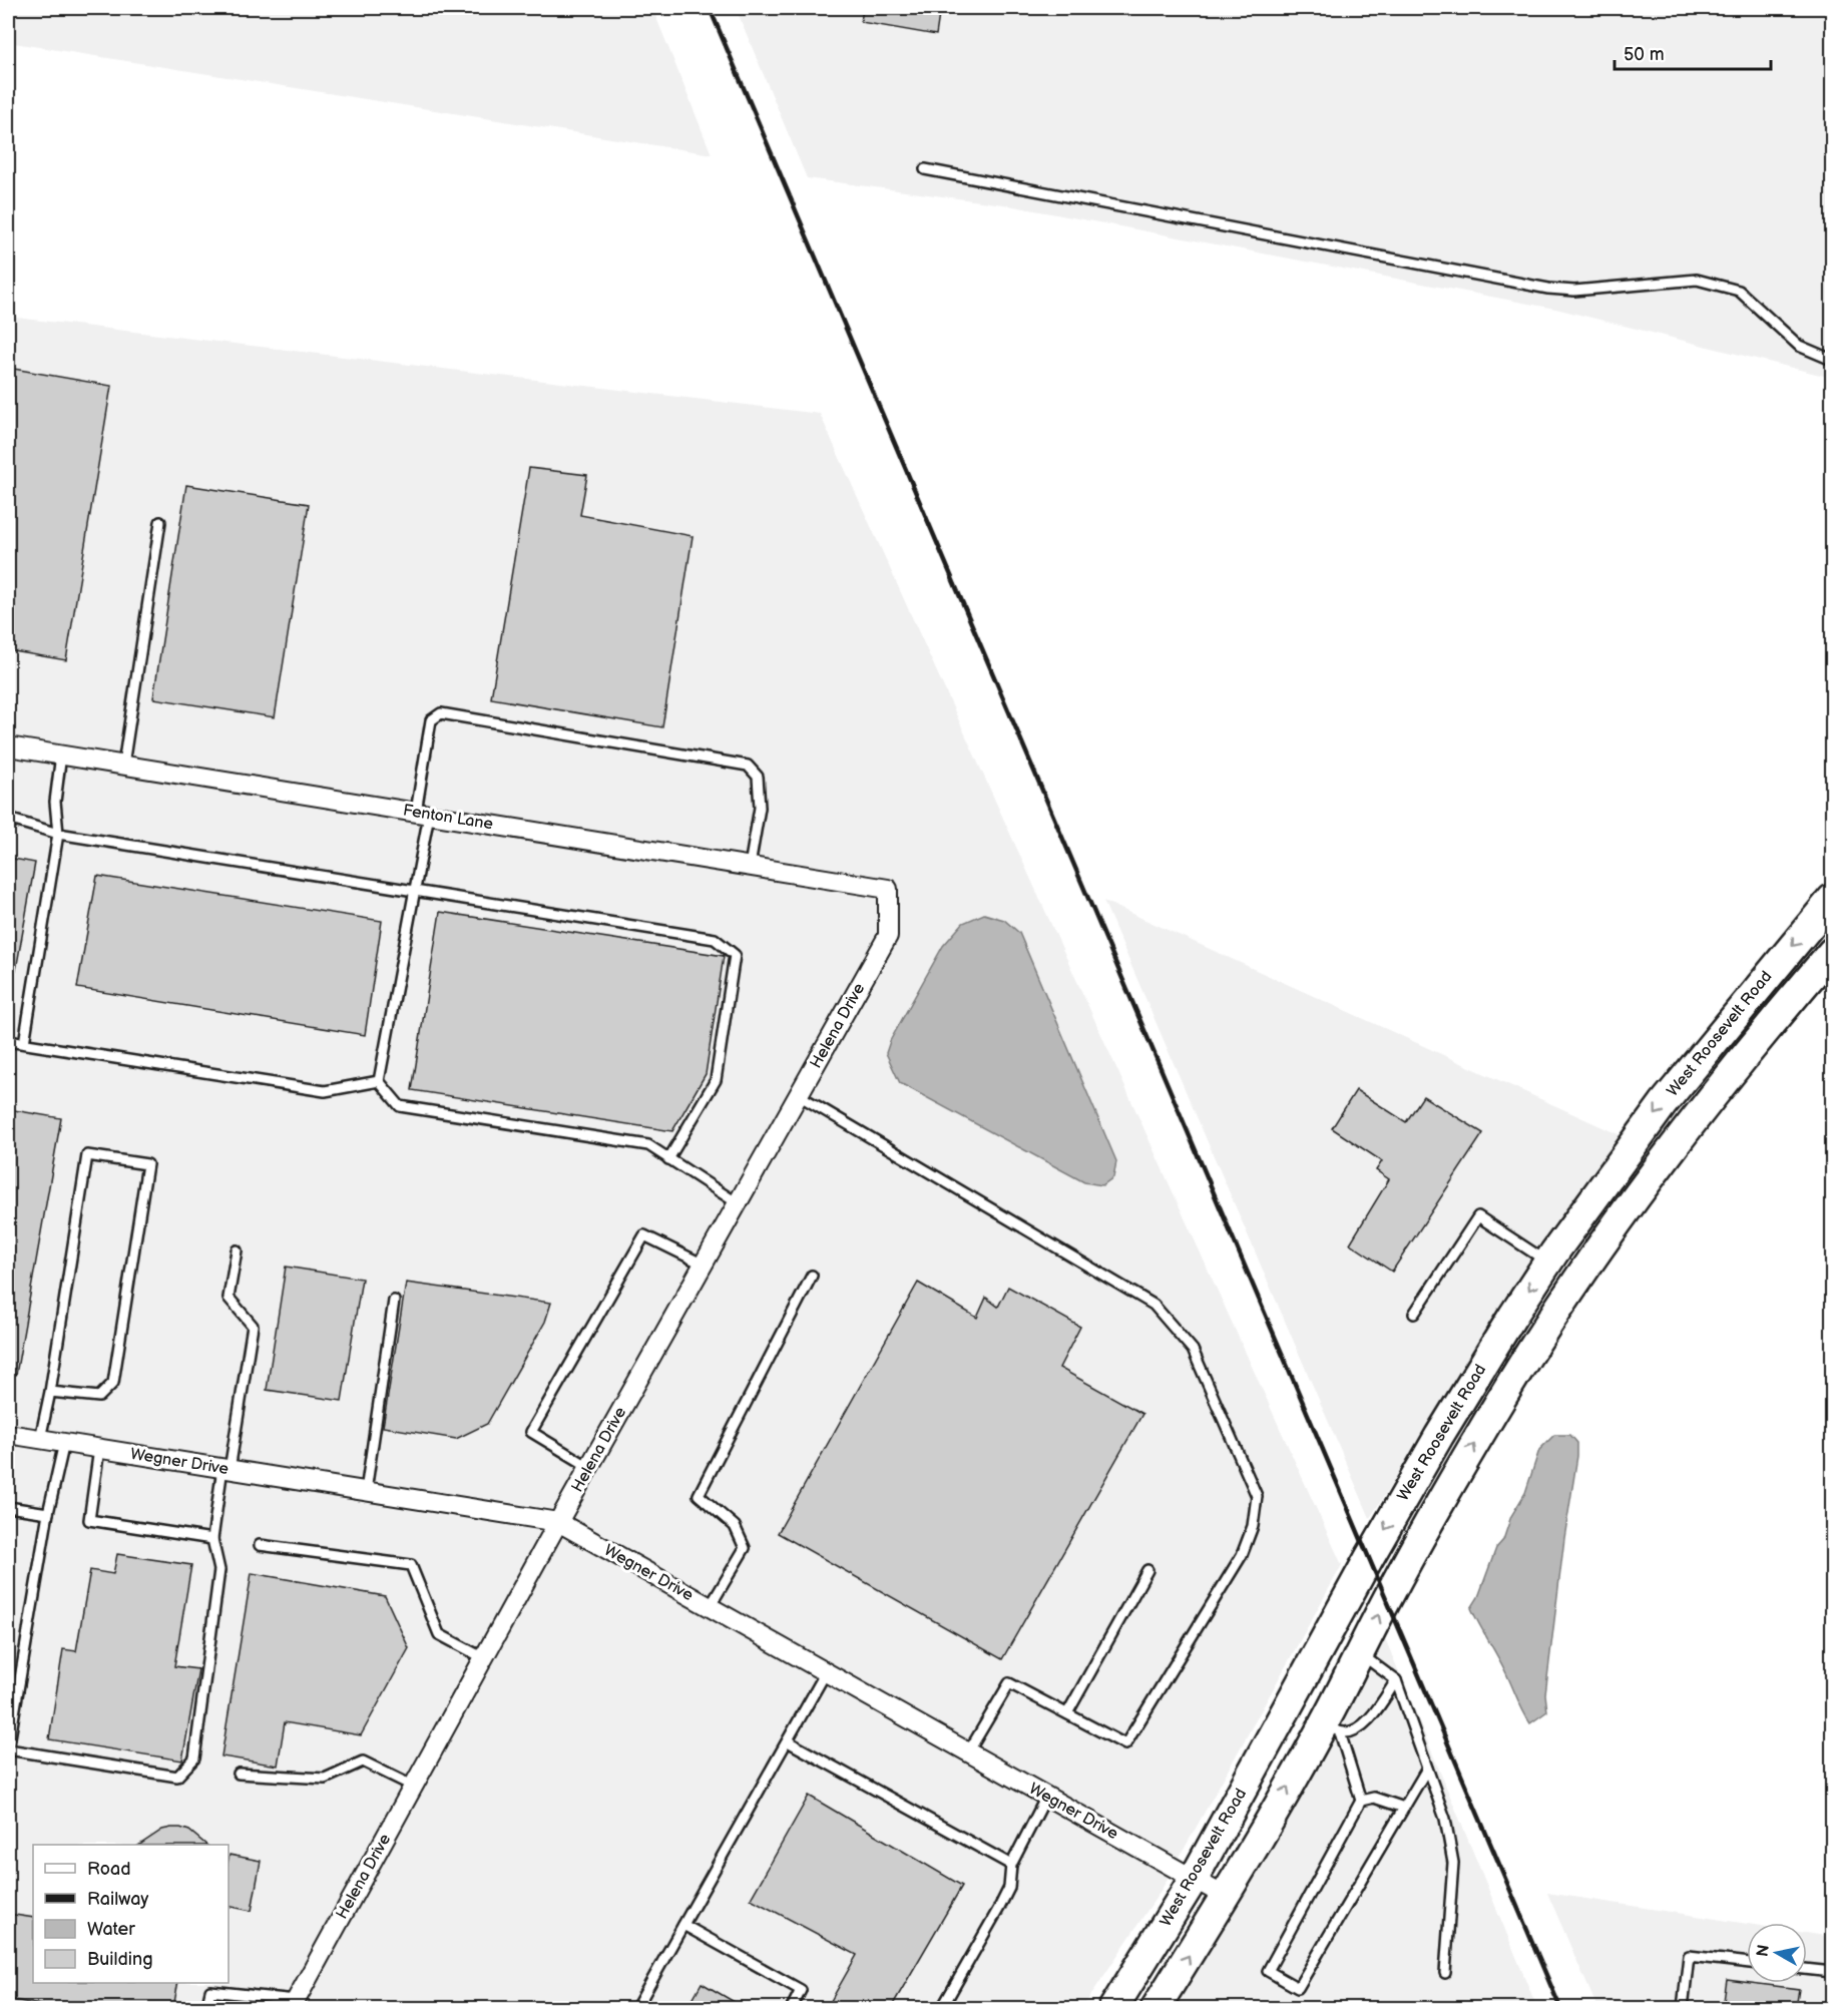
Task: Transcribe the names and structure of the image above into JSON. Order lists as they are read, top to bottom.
{
  "streets": {
    "main road": ["West Roosevelt Road"],
    "street": ["Fenton Lane", "Helena Drive", "Wegner Drive"]
  },
  "crossings": [
    ["Fenton Lane", "Helena Drive"],
    ["Helena Drive", "Wegner Drive"],
    ["West Roosevelt Road", "Wegner Drive"]
  ],
  "legend": [
    "Road",
    "Railway",
    "Water",
    "Building"
  ],
  "scale_bar": "50 m",
  "north": "left"
}
